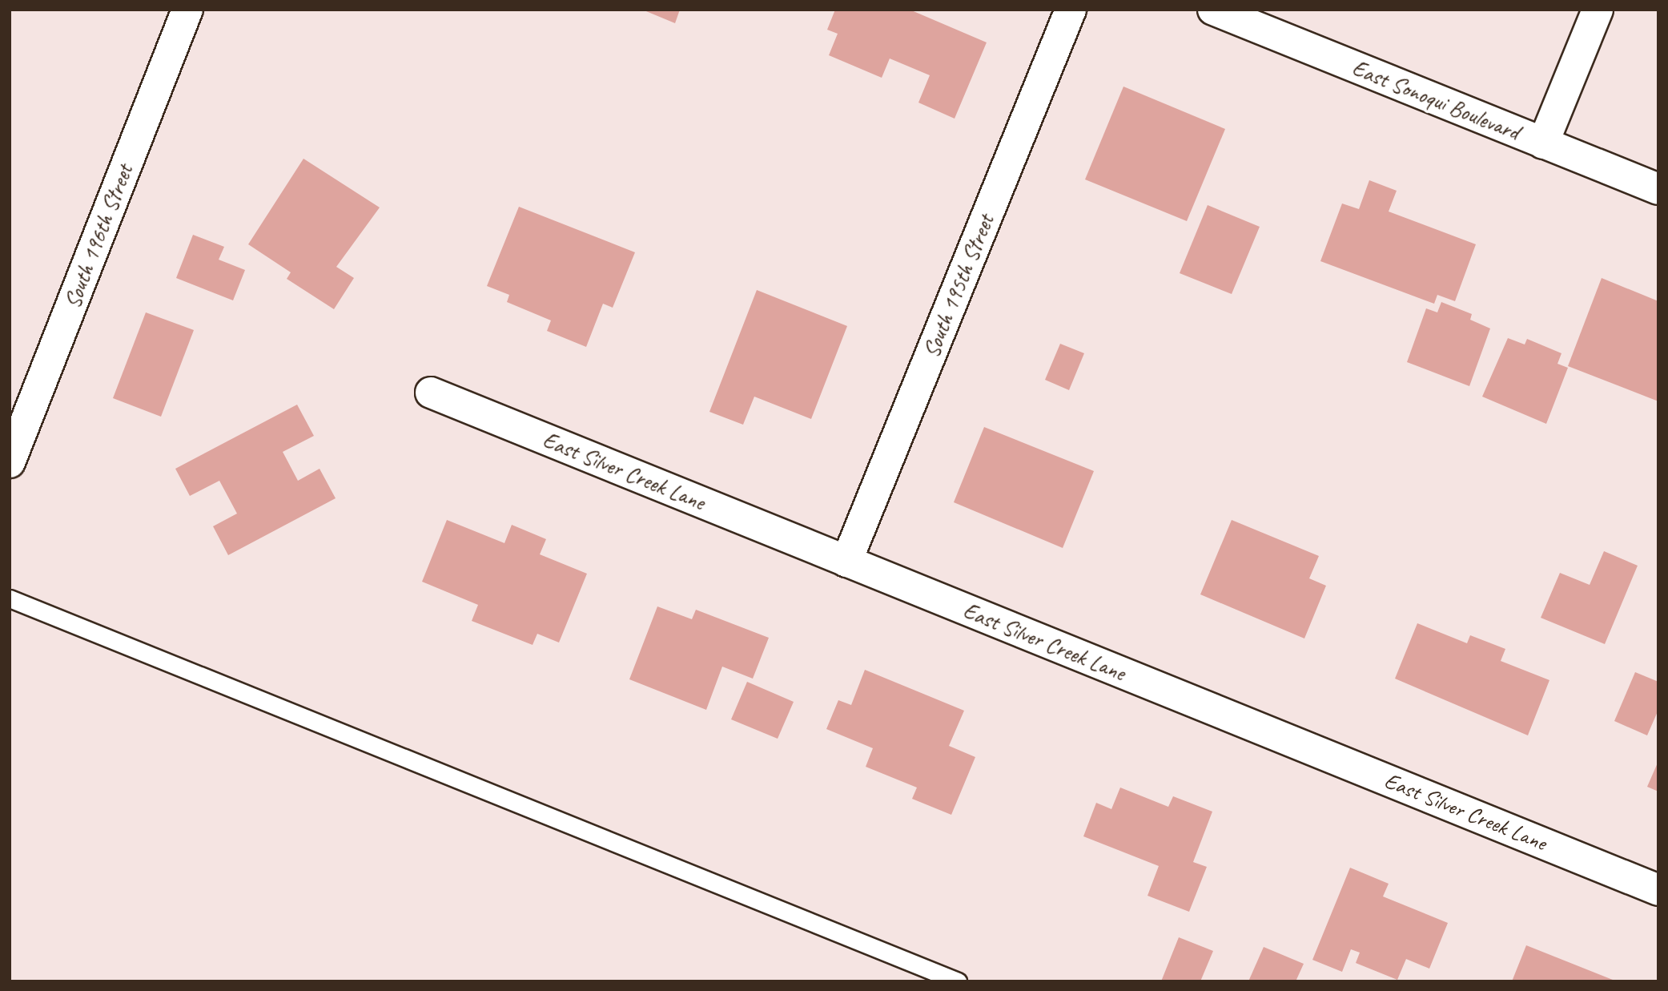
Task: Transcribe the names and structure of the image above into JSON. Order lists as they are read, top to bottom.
{
  "streets": {
    "street": [
      "East Sonoqui Boulevard",
      "South 196th Street",
      "South 195th Street",
      "East Silver Creek Lane"
    ]
  },
  "crossings": [
    ["South 195th Street", "East Silver Creek Lane"]
  ]
}
